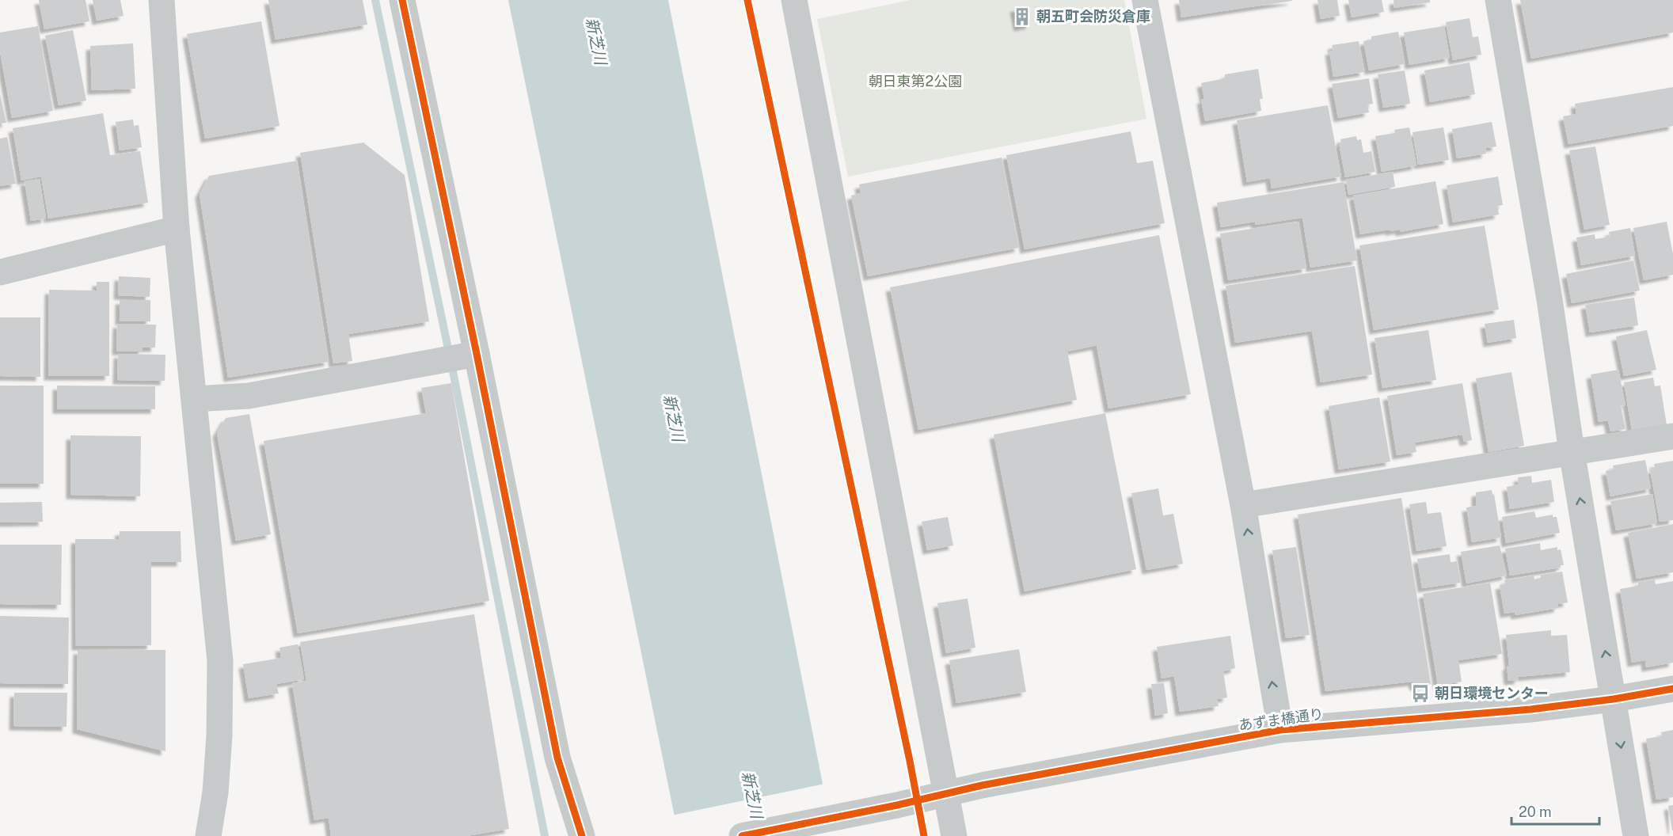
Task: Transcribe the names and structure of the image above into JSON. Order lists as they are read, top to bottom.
{
  "streets": {
    "street": ["あずま橋通り"]
  },
  "water": ["新芝川"],
  "parks": ["朝日東第2公園"],
  "places": {
    "building": ["朝五町会防災倉庫"],
    "bus stop": ["朝日環境センター"]
  },
  "scale_bar": "20 m"
}
